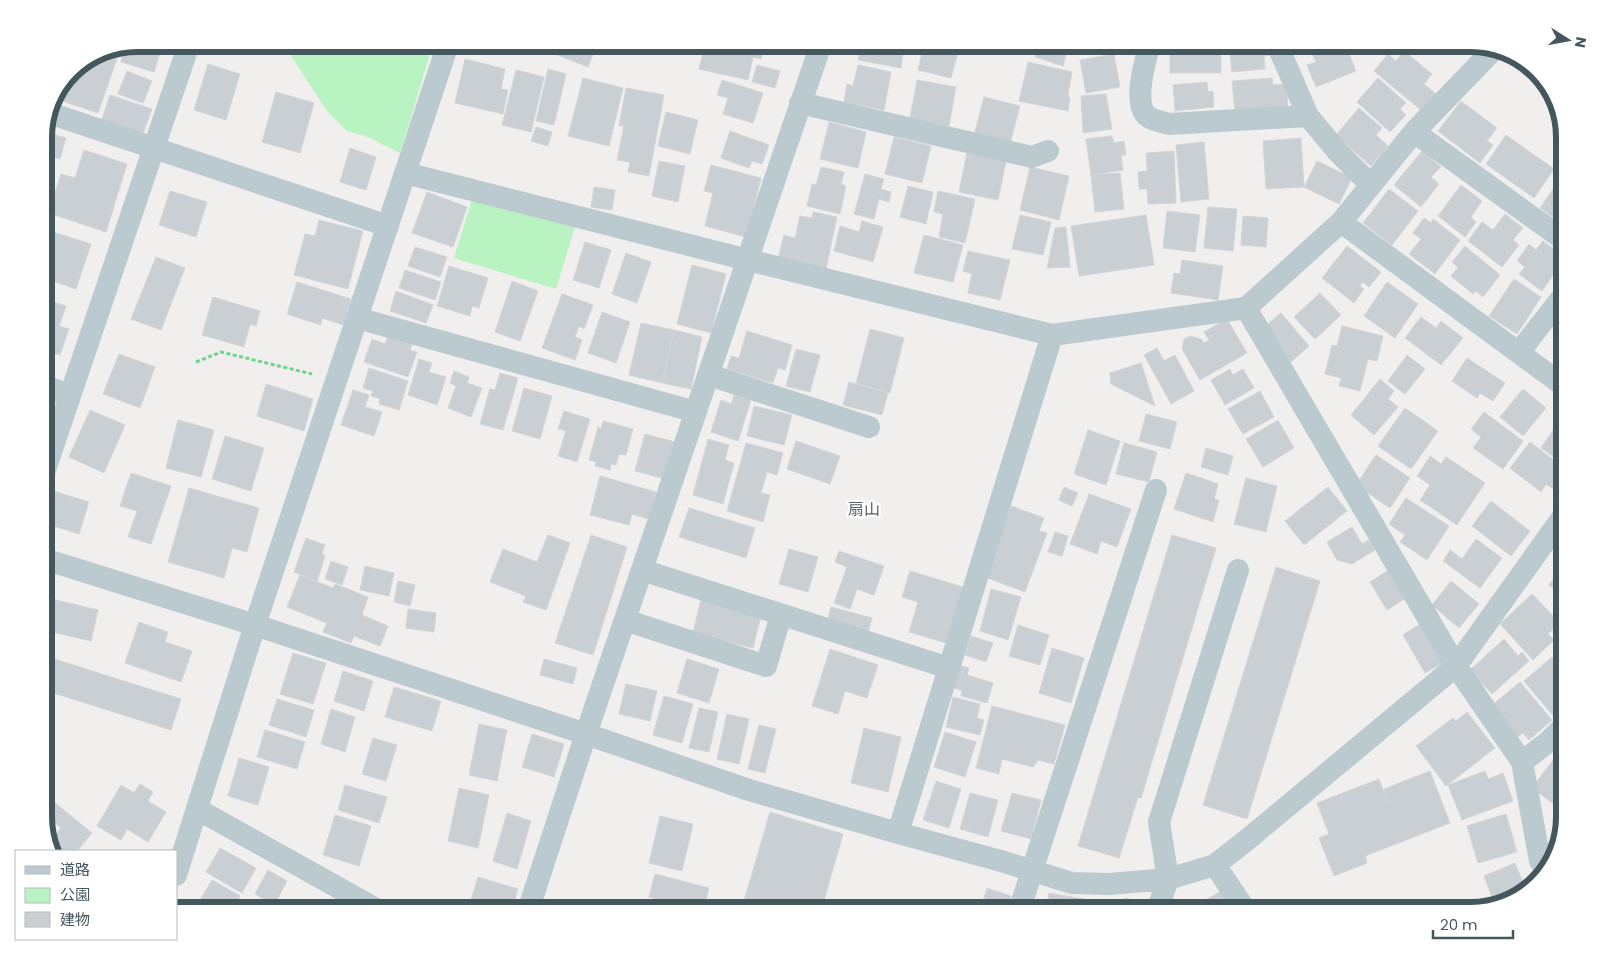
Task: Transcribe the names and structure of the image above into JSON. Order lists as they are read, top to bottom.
{
  "districts": ["扇山"],
  "legend": ["道路", "公園", "建物"],
  "scale_bar": "20 m",
  "north": "right"
}
